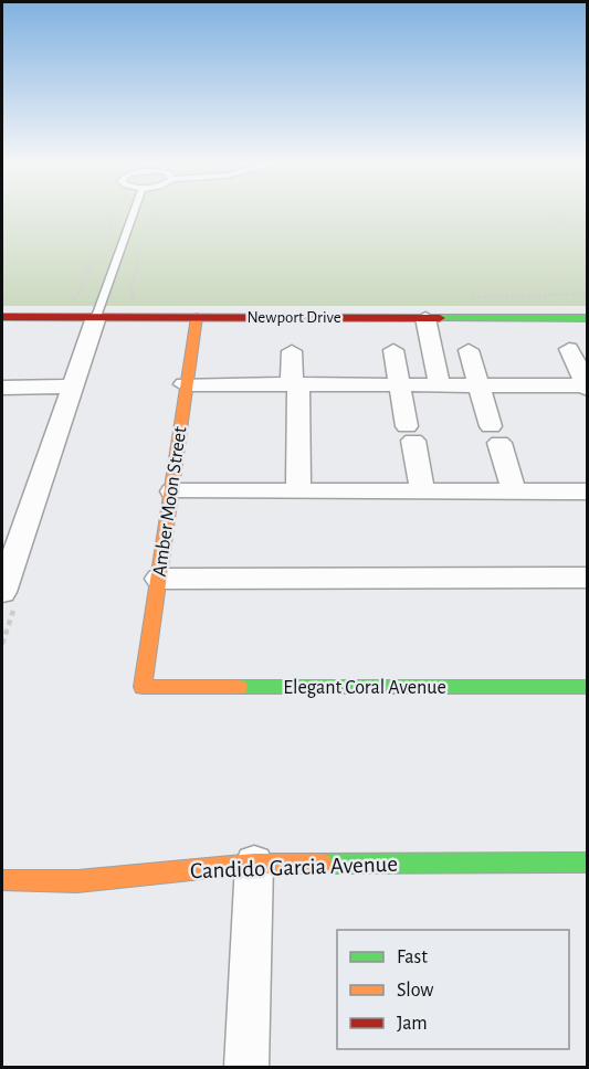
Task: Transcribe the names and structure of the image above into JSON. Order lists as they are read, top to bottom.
{
  "streets": {
    "street": [
      "Newport Drive",
      "Amber Moon Street",
      "Elegant Coral Avenue",
      "Candido Garcia Avenue"
    ]
  },
  "crossings": [
    ["Newport Drive", "Amber Moon Street"],
    ["Amber Moon Street", "Elegant Coral Avenue"]
  ],
  "legend": ["Fast", "Slow", "Jam"]
}
